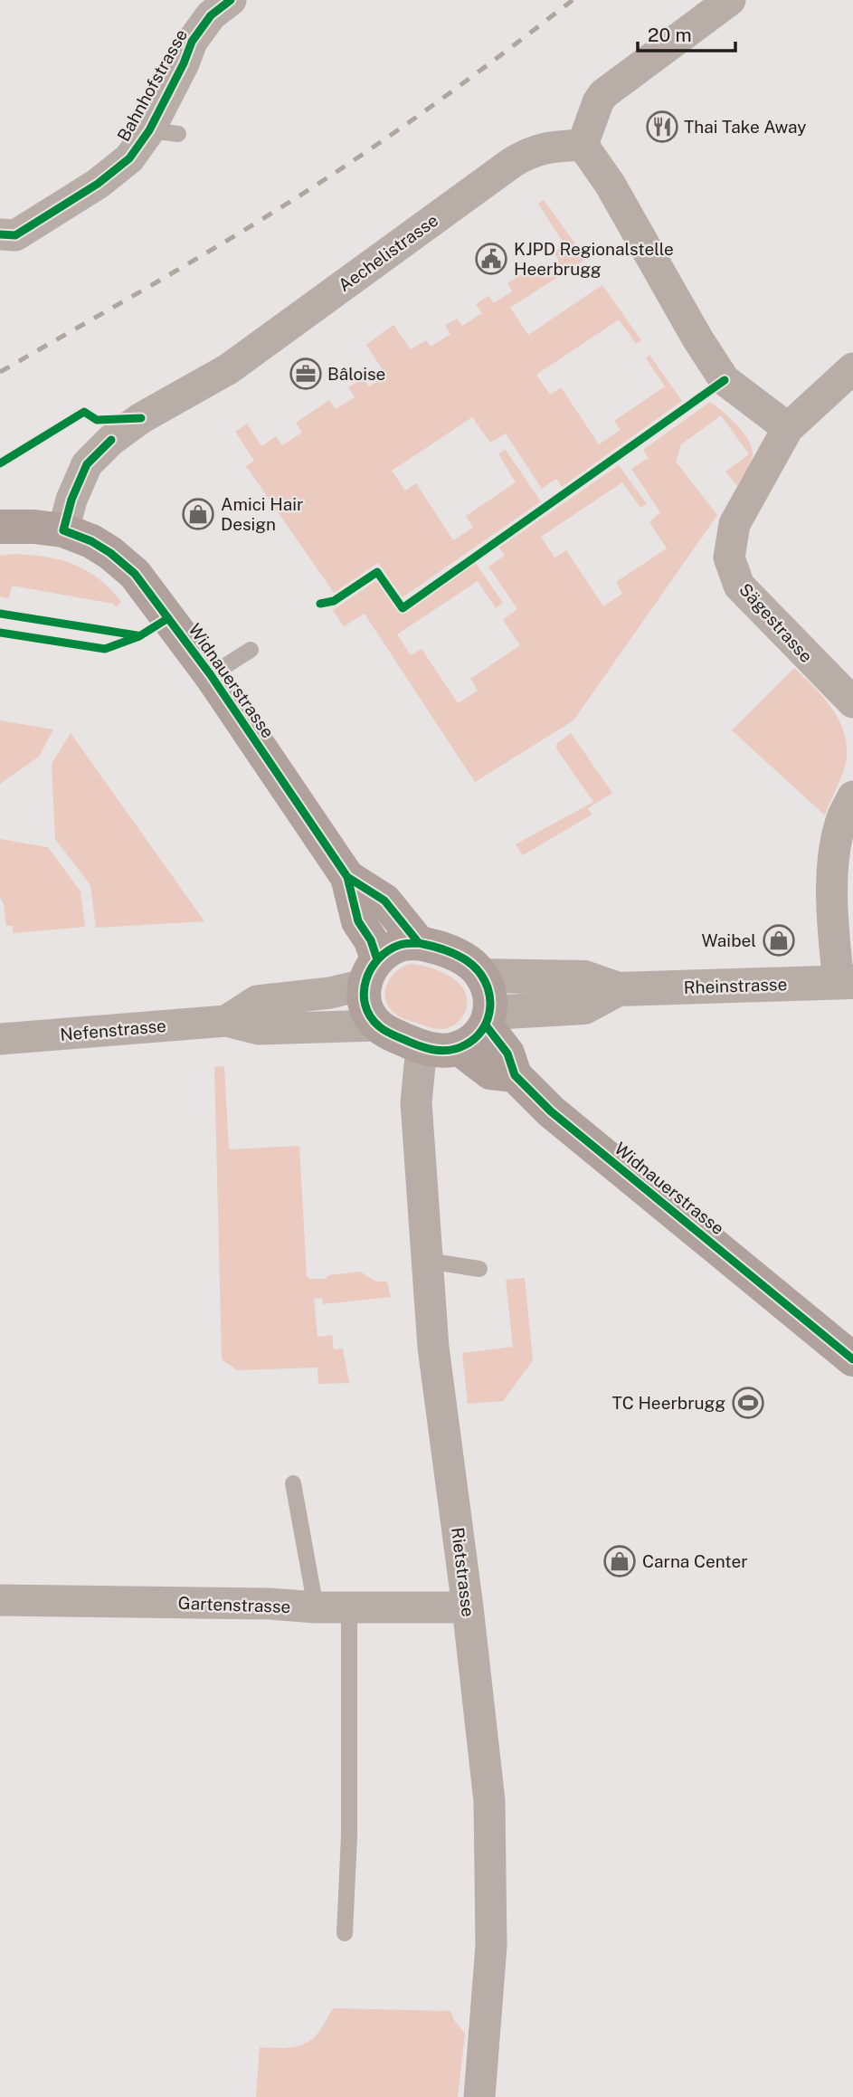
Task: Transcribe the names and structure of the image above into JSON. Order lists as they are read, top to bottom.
{
  "streets": {
    "main road": ["Widnauerstrasse"],
    "street": [
      "Bahnhofstrasse",
      "Aechelistrasse",
      "Sägestrasse",
      "Rheinstrasse",
      "Nefenstrasse",
      "Rietstrasse",
      "Gartenstrasse"
    ]
  },
  "crossings": [
    ["Aechelistrasse", "Widnauerstrasse"],
    ["Widnauerstrasse", "Rheinstrasse"],
    ["Widnauerstrasse", "Nefenstrasse"],
    ["Widnauerstrasse", "Rietstrasse"],
    ["Rheinstrasse", "Nefenstrasse"],
    ["Rheinstrasse", "Rietstrasse"],
    ["Nefenstrasse", "Rietstrasse"],
    ["Rietstrasse", "Gartenstrasse"]
  ],
  "places": {
    "restaurant": ["Thai Take Away"],
    "public building": ["KJPD Regionalstelle Heerbrugg"],
    "office": ["Bâloise"],
    "shop": ["Amici Hair Design", "Waibel", "Carna Center"],
    "sports": ["TC Heerbrugg"]
  },
  "scale_bar": "20 m"
}
